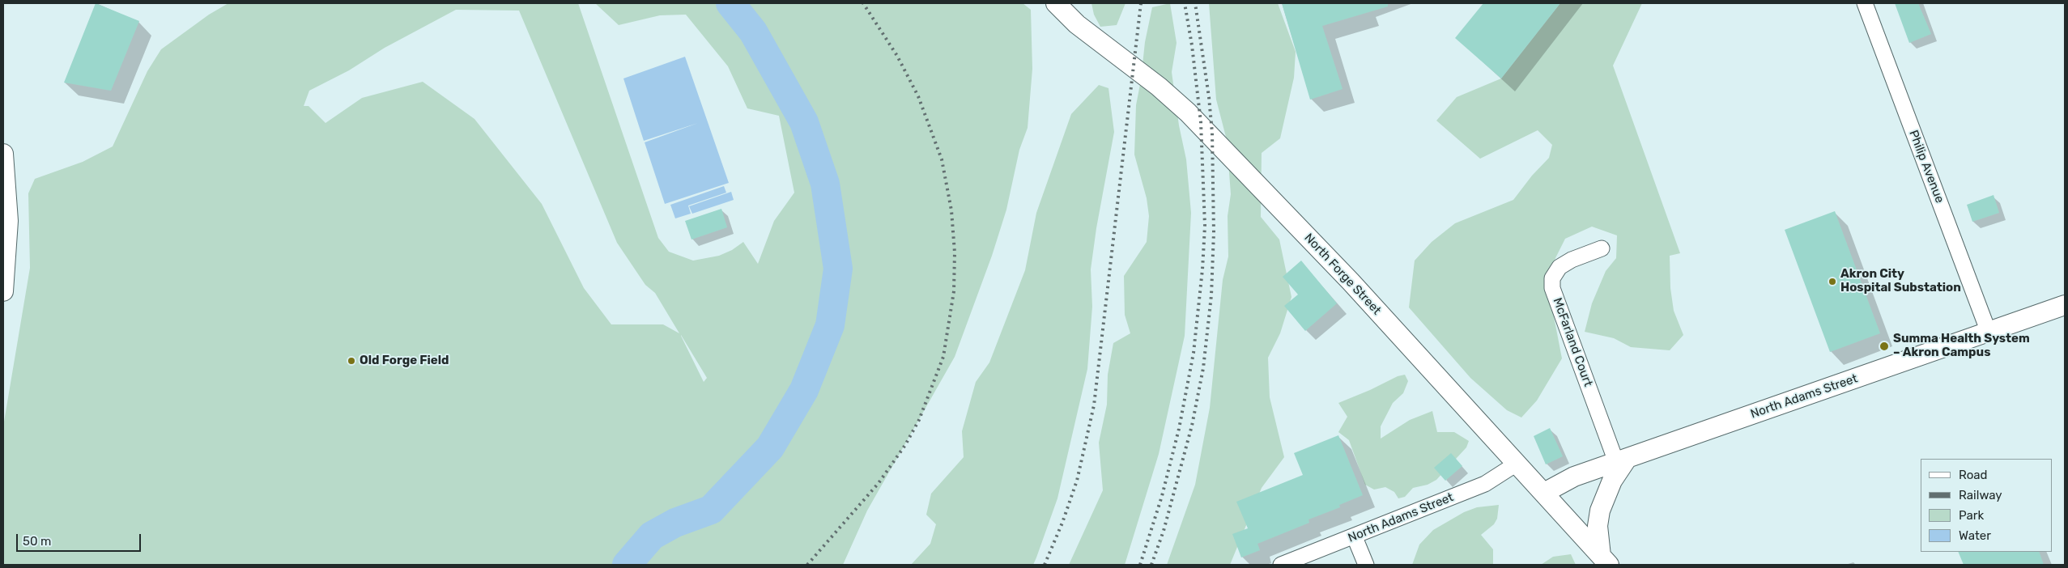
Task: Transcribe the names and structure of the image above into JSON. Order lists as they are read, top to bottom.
{
  "streets": {
    "street": [
      "Philip Avenue",
      "North Forge Street",
      "McFarland Court",
      "North Adams Street"
    ]
  },
  "crossings": [
    ["Philip Avenue", "North Adams Street"],
    ["North Forge Street", "North Adams Street"],
    ["McFarland Court", "North Adams Street"]
  ],
  "places": ["Akron City Hospital Substation", "Summa Health System – Akron Campus", "Old Forge Field"],
  "legend": [
    "Road",
    "Railway",
    "Park",
    "Water"
  ],
  "scale_bar": "50 m"
}
